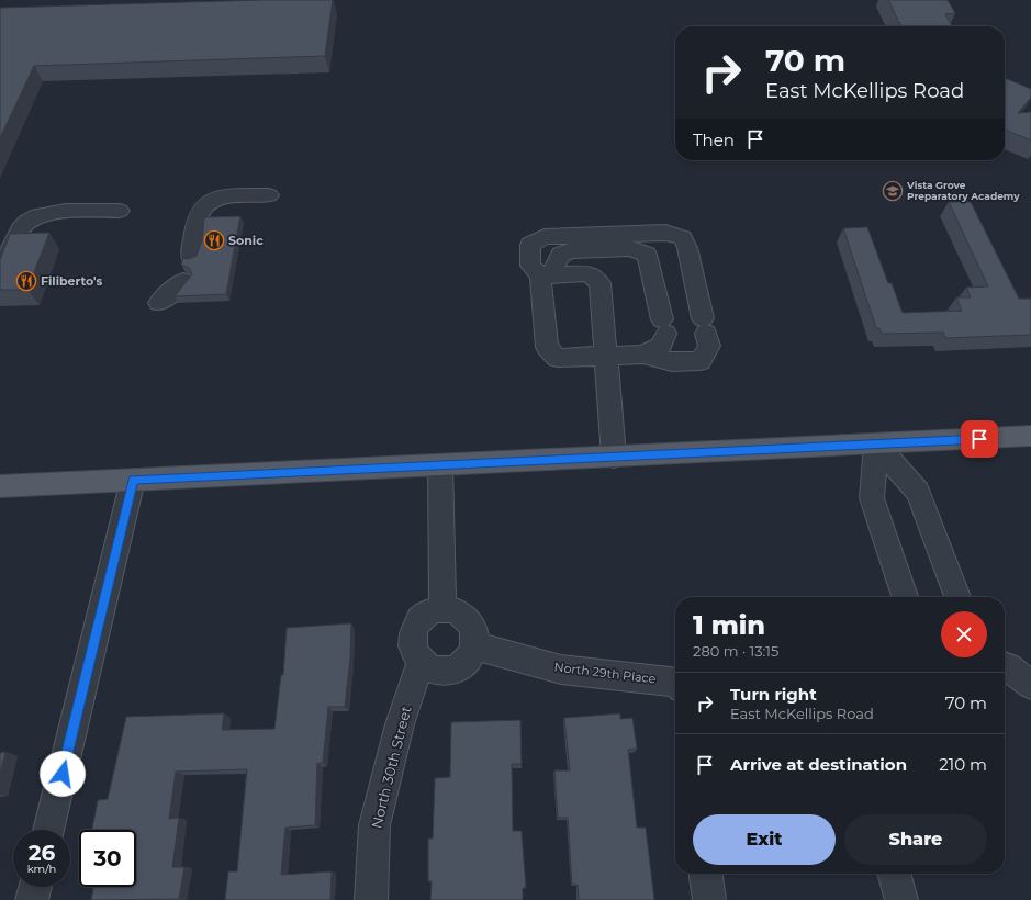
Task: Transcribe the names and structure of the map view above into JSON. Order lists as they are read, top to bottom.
{
  "streets": {
    "street": ["North 29th Place", "North 30th Street"]
  },
  "crossings": [
    ["North 29th Place", "North 30th Street"]
  ],
  "places": {
    "school or university": ["Vista Grove Preparatory Academy"],
    "restaurant": ["Sonic", "Filiberto's"]
  },
  "page": {
    "turn": ["70 m", "East McKellips Road"],
    "then": "Then",
    "heading": ["1 min", "280 m · 13:15"],
    "list": [
      {
        "name": "Turn right",
        "note": "East McKellips Road",
        "value": "70 m"
      },
      {
        "name": "Arrive at destination",
        "value": "210 m"
      }
    ],
    "buttons": ["Exit", "Share"],
    "speed": "26 km/h",
    "limit": "30"
  }
}
